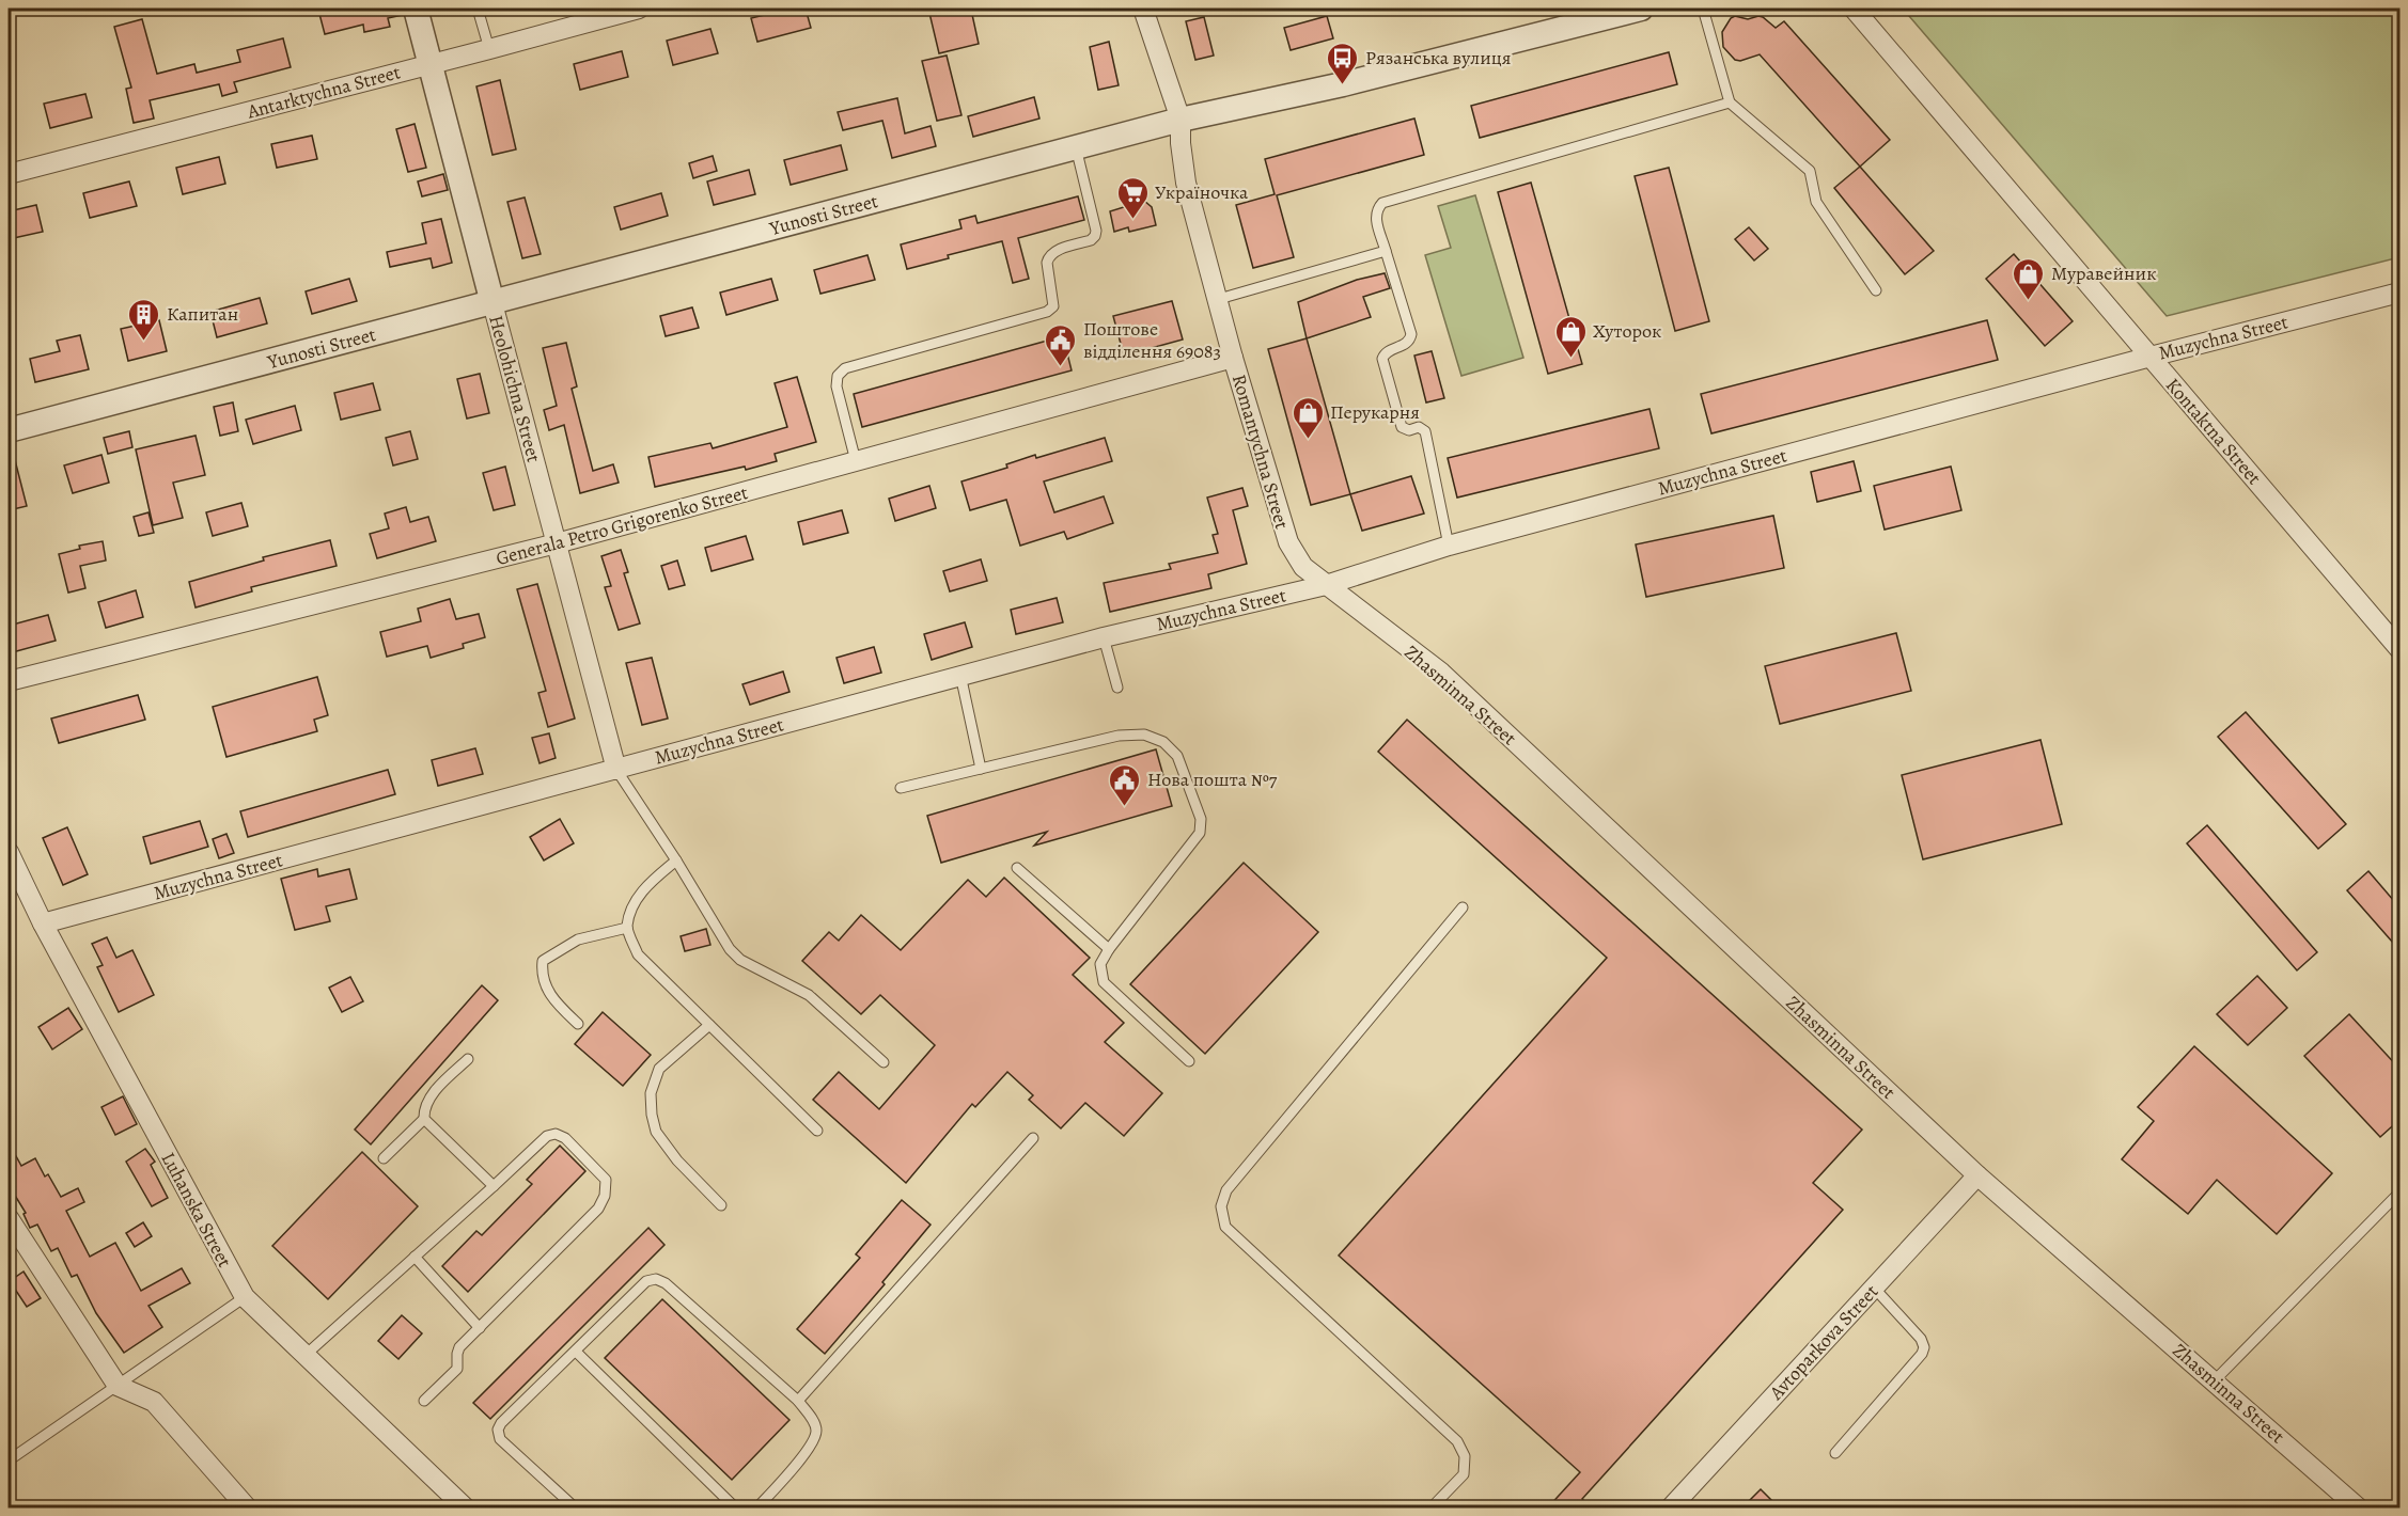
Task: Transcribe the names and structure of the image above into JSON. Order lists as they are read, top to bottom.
{
  "streets": {
    "street": [
      "Antarktychna Street",
      "Yunosti Street",
      "Muzychna Street",
      "Heolohichna Street",
      "Kontaktna Street",
      "Romantychna Street",
      "Generala Petro Grigorenko Street",
      "Zhasminna Street",
      "Luhanska Street",
      "Avtoparkova Street"
    ]
  },
  "crossings": [
    ["Antarktychna Street", "Heolohichna Street"],
    ["Yunosti Street", "Heolohichna Street"],
    ["Yunosti Street", "Romantychna Street"],
    ["Muzychna Street", "Heolohichna Street"],
    ["Muzychna Street", "Kontaktna Street"],
    ["Muzychna Street", "Romantychna Street"],
    ["Muzychna Street", "Zhasminna Street"],
    ["Muzychna Street", "Luhanska Street"],
    ["Heolohichna Street", "Generala Petro Grigorenko Street"],
    ["Romantychna Street", "Generala Petro Grigorenko Street"],
    ["Romantychna Street", "Zhasminna Street"],
    ["Zhasminna Street", "Avtoparkova Street"]
  ],
  "places": {
    "bus stop": ["Рязанська вулиця"],
    "supermarket": ["Україночка"],
    "shop": ["Муравейник", "Хуторок", "Перукарня"],
    "building": ["Капитан"],
    "public building": ["Поштове відділення 69083", "Нова пошта №7"]
  }
}
